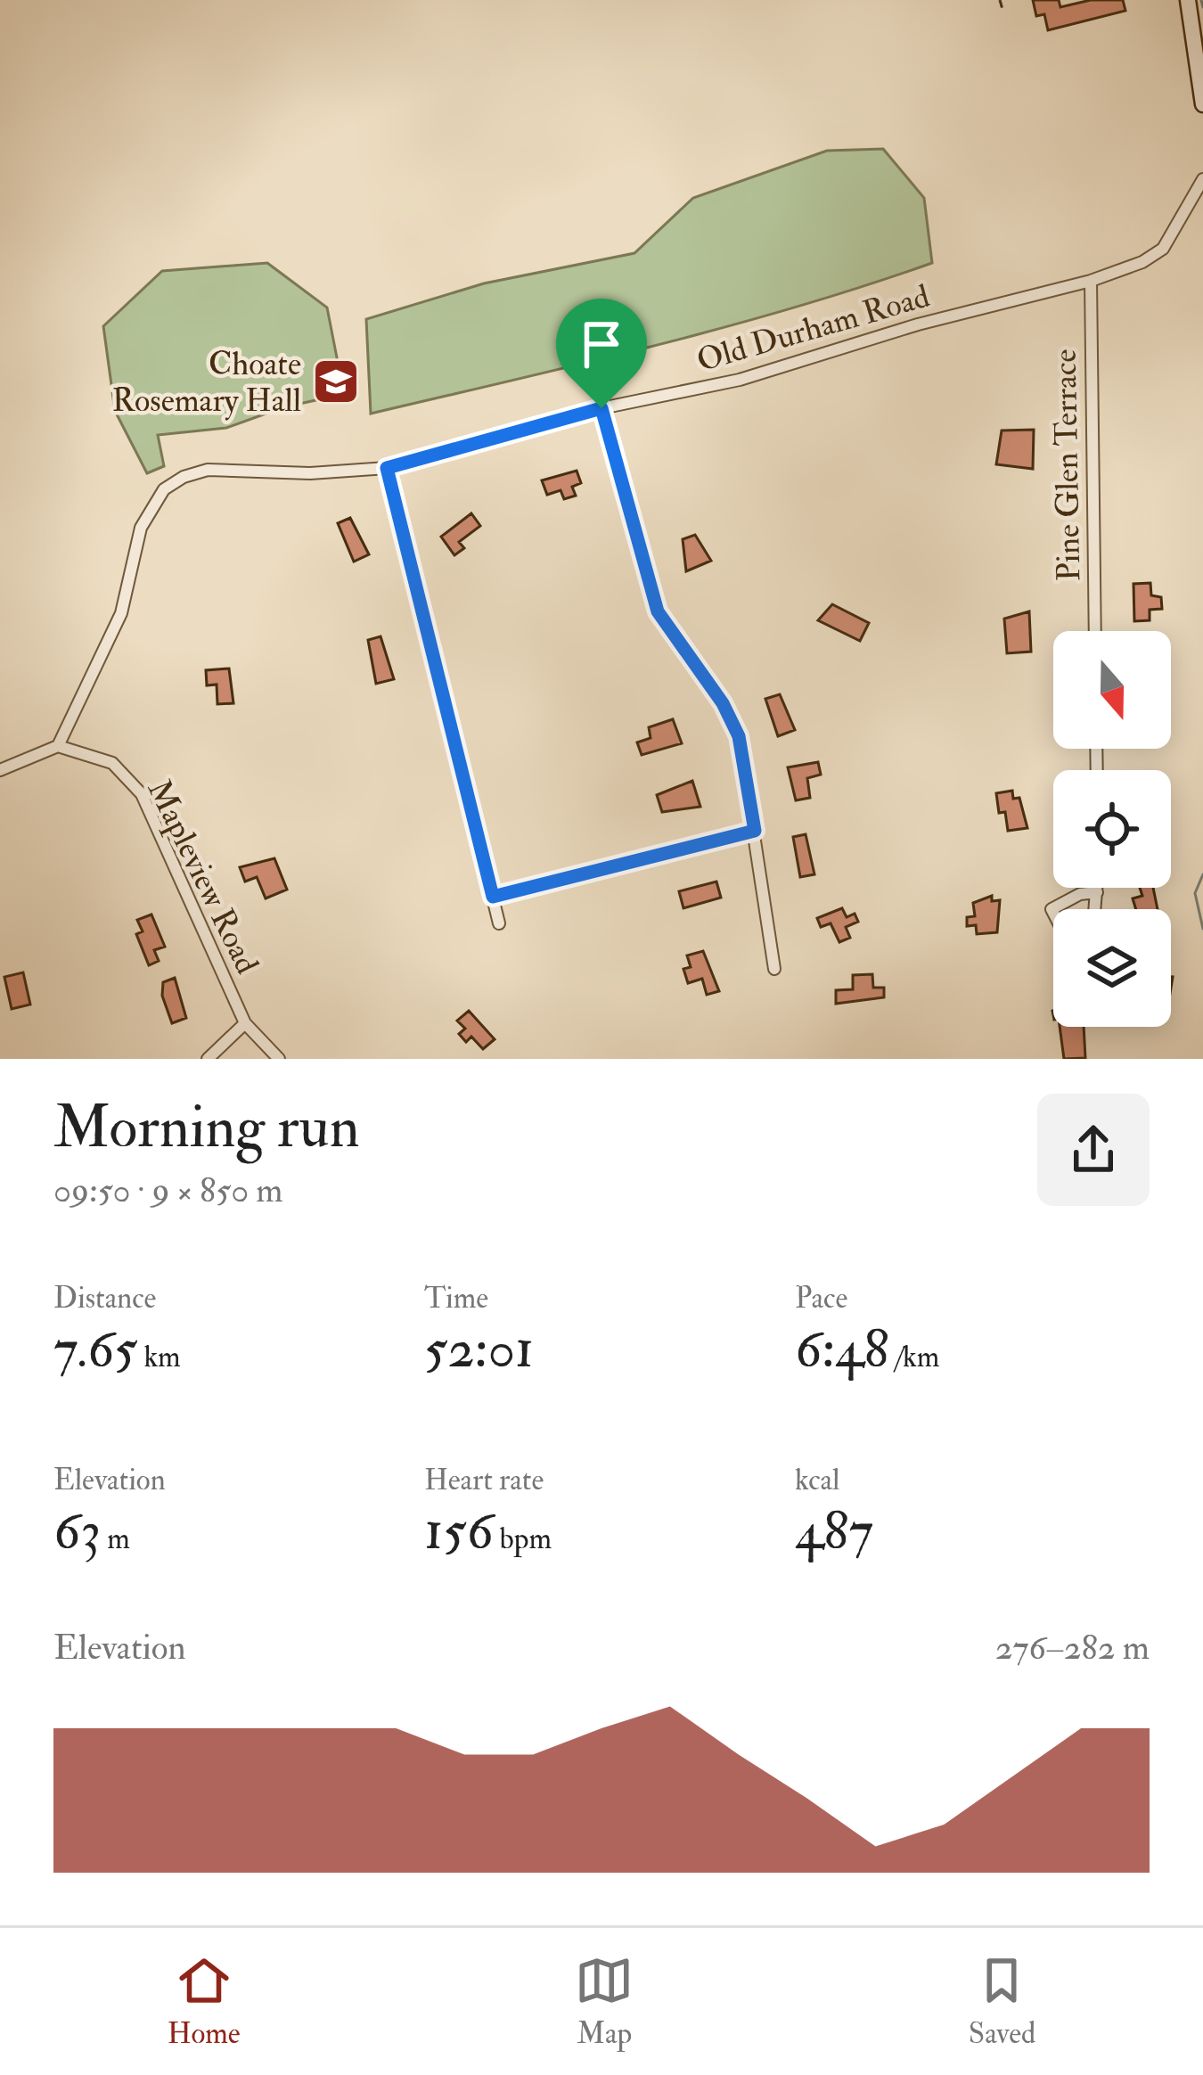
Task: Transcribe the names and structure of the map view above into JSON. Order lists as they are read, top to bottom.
{
  "streets": {
    "street": ["Old Durham Road", "Pine Glen Terrace", "Mapleview Road"]
  },
  "crossings": [
    ["Old Durham Road", "Pine Glen Terrace"],
    ["Old Durham Road", "Mapleview Road"]
  ],
  "places": {
    "school or university": ["Choate Rosemary Hall"]
  },
  "north": "bottom",
  "page": {
    "heading": ["Morning run", "09:50 · 9 × 850 m"],
    "stats": [
      ["Distance", "7.65 km"],
      ["Time", "52:01"],
      ["Pace", "6:48 /km"],
      ["Elevation", "63 m"],
      ["Heart rate", "156 bpm"],
      ["kcal", "487"]
    ],
    "chart": ["Elevation", "276–282 m"],
    "tabs": ["Home", "Map", "Saved"]
  }
}
